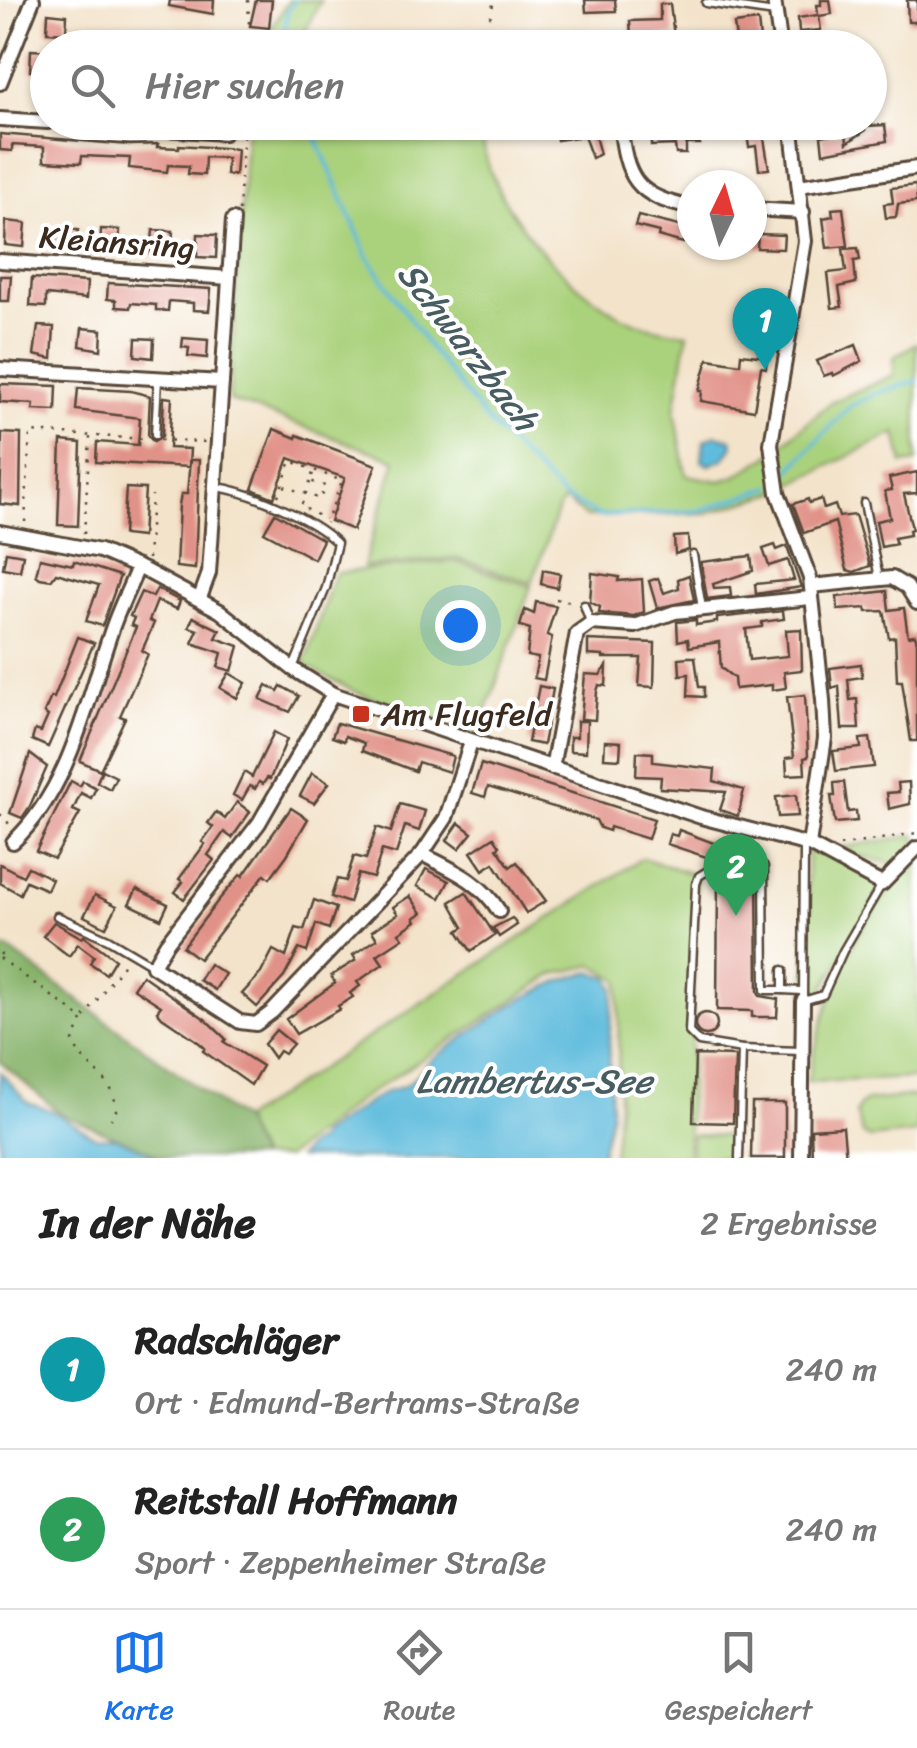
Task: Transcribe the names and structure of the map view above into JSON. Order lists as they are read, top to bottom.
{
  "streets": {
    "street": ["Kleiansring"]
  },
  "water": ["Schwarzbach", "Lambertus-See"],
  "places": {
    "transit": ["Am Flugfeld"]
  },
  "north": "top",
  "page": {
    "search": "Hier suchen",
    "pins": ["1", "2"],
    "heading": ["In der Nähe", "2 Ergebnisse"],
    "list": [
      {
        "mark": "1",
        "name": "Radschläger",
        "note": "Ort · Edmund-Bertrams-Straße",
        "value": "240 m"
      },
      {
        "mark": "2",
        "name": "Reitstall Hoffmann",
        "note": "Sport · Zeppenheimer Straße",
        "value": "240 m"
      }
    ],
    "nav": ["Karte", "Route", "Gespeichert"]
  }
}
